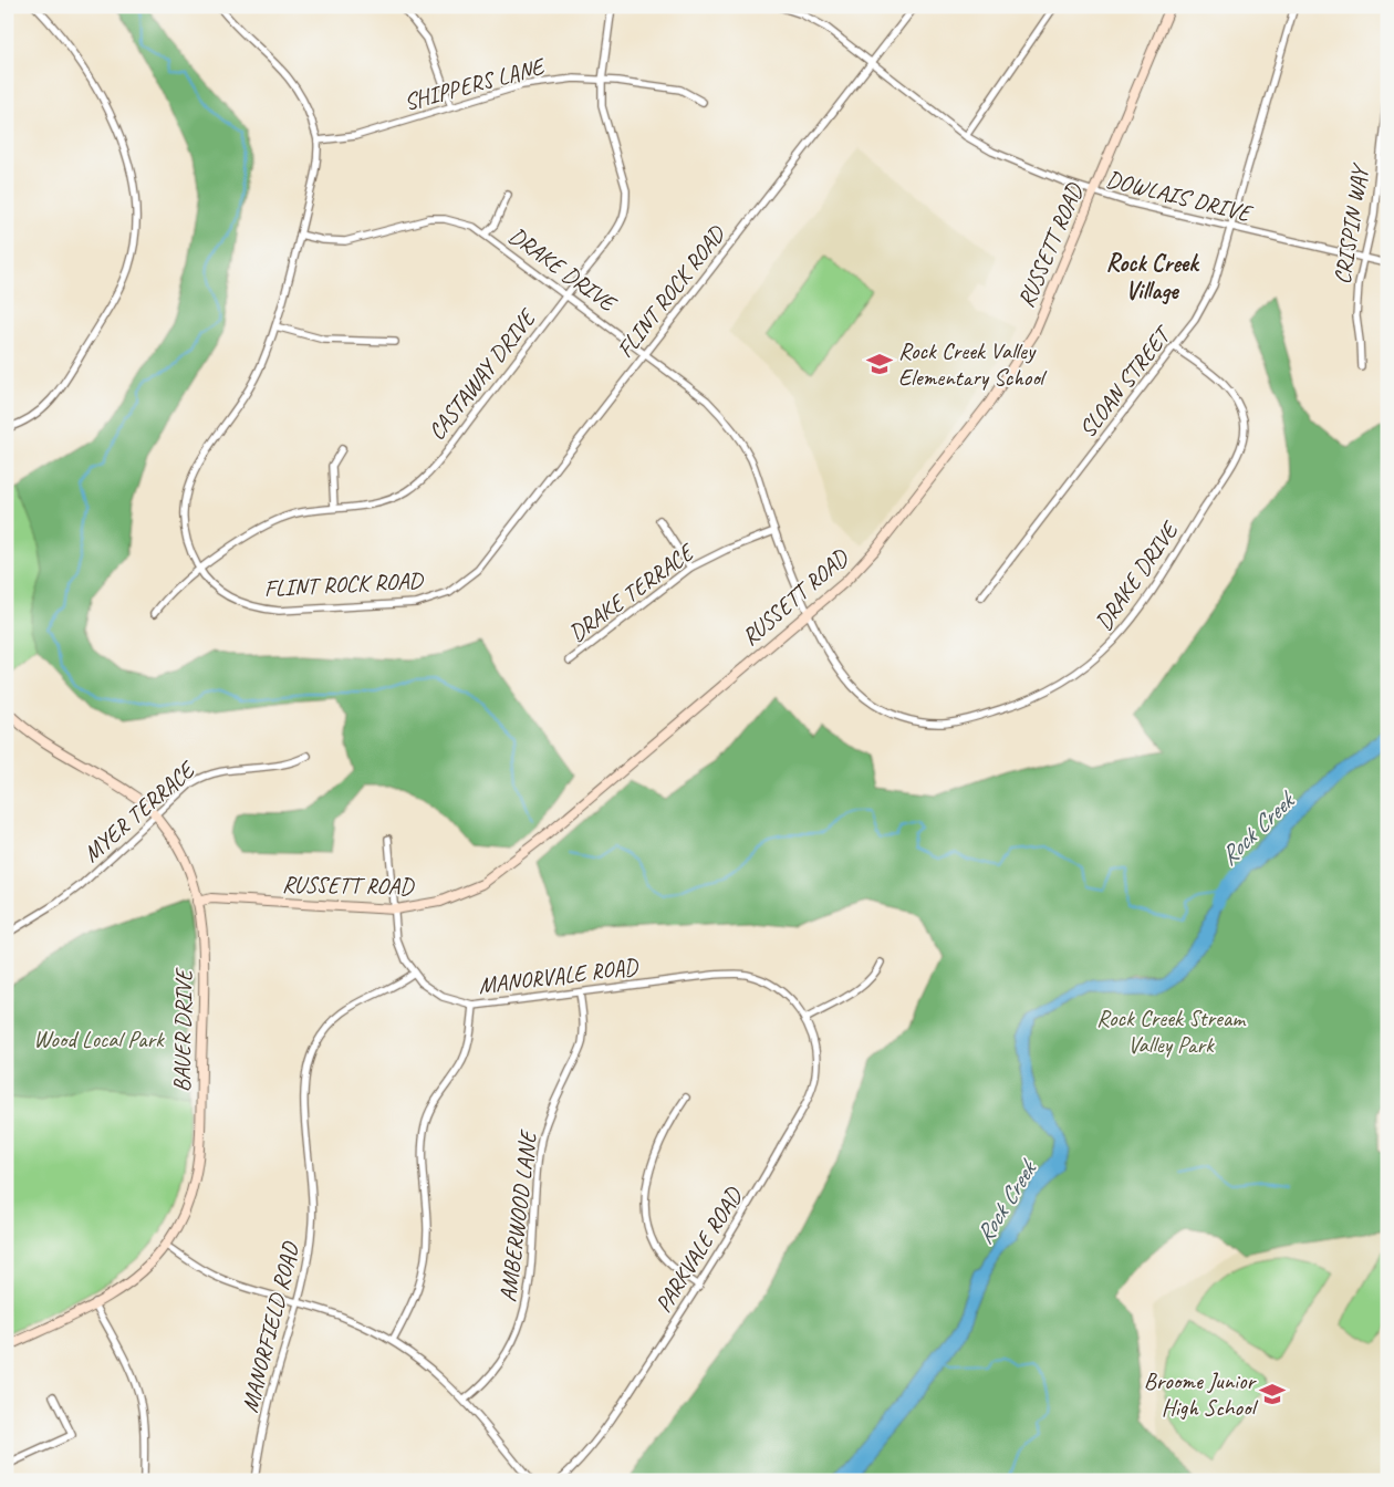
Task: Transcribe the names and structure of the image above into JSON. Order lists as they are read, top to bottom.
{
  "streets": {
    "street": [
      "SHIPPERS LANE",
      "DOWLAIS DRIVE",
      "CRISPIN WAY",
      "RUSSETT ROAD",
      "DRAKE DRIVE",
      "FLINT ROCK ROAD",
      "CASTAWAY DRIVE",
      "SLOAN STREET",
      "DRAKE TERRACE",
      "MYER TERRACE",
      "MANORVALE ROAD",
      "BAUER DRIVE",
      "AMBERWOOD LANE",
      "PARKVALE ROAD",
      "MANORFIELD ROAD"
    ]
  },
  "crossings": [
    ["SHIPPERS LANE", "FLINT ROCK ROAD"],
    ["SHIPPERS LANE", "CASTAWAY DRIVE"],
    ["DOWLAIS DRIVE", "CRISPIN WAY"],
    ["DOWLAIS DRIVE", "RUSSETT ROAD"],
    ["DOWLAIS DRIVE", "FLINT ROCK ROAD"],
    ["DOWLAIS DRIVE", "SLOAN STREET"],
    ["RUSSETT ROAD", "DRAKE DRIVE"],
    ["RUSSETT ROAD", "MANORVALE ROAD"],
    ["RUSSETT ROAD", "BAUER DRIVE"],
    ["DRAKE DRIVE", "FLINT ROCK ROAD"],
    ["DRAKE DRIVE", "CASTAWAY DRIVE"],
    ["DRAKE DRIVE", "SLOAN STREET"],
    ["DRAKE DRIVE", "DRAKE TERRACE"],
    ["FLINT ROCK ROAD", "CASTAWAY DRIVE"],
    ["MYER TERRACE", "BAUER DRIVE"],
    ["MANORVALE ROAD", "AMBERWOOD LANE"],
    ["MANORVALE ROAD", "PARKVALE ROAD"],
    ["MANORVALE ROAD", "MANORFIELD ROAD"]
  ],
  "districts": ["Rock Creek Village"],
  "water": ["Rock Creek"],
  "parks": ["Rock Creek Stream Valley Park", "Wood Local Park"],
  "places": {
    "school or university": ["Rock Creek Valley Elementary School", "Broome Junior High School"]
  }
}
